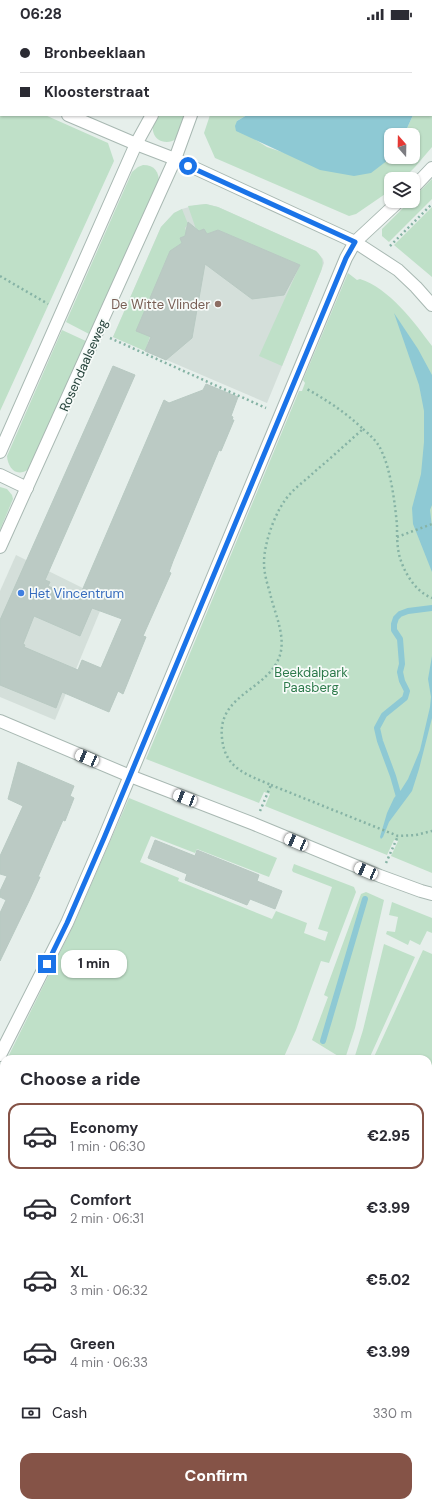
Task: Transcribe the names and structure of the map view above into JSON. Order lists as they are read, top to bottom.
{
  "streets": {
    "street": ["Rosendaalseweg"]
  },
  "parks": ["Beekdalpark Paasberg"],
  "places": ["De Witte Vlinder", "Het Vincentrum"],
  "north": "top",
  "page": {
    "status": "06:28",
    "banner": ["Bronbeeklaan", "Kloosterstraat"],
    "bubble": "1 min",
    "heading": "Choose a ride",
    "list": [
      {
        "name": "Economy",
        "note": "1 min · 06:30",
        "value": "€2.95"
      },
      {
        "name": "Comfort",
        "note": "2 min · 06:31",
        "value": "€3.99"
      },
      {
        "name": "XL",
        "note": "3 min · 06:32",
        "value": "€5.02"
      },
      {
        "name": "Green",
        "note": "4 min · 06:33",
        "value": "€3.99"
      }
    ],
    "pay": ["Cash", "330 m"],
    "buttons": "Confirm"
  }
}
